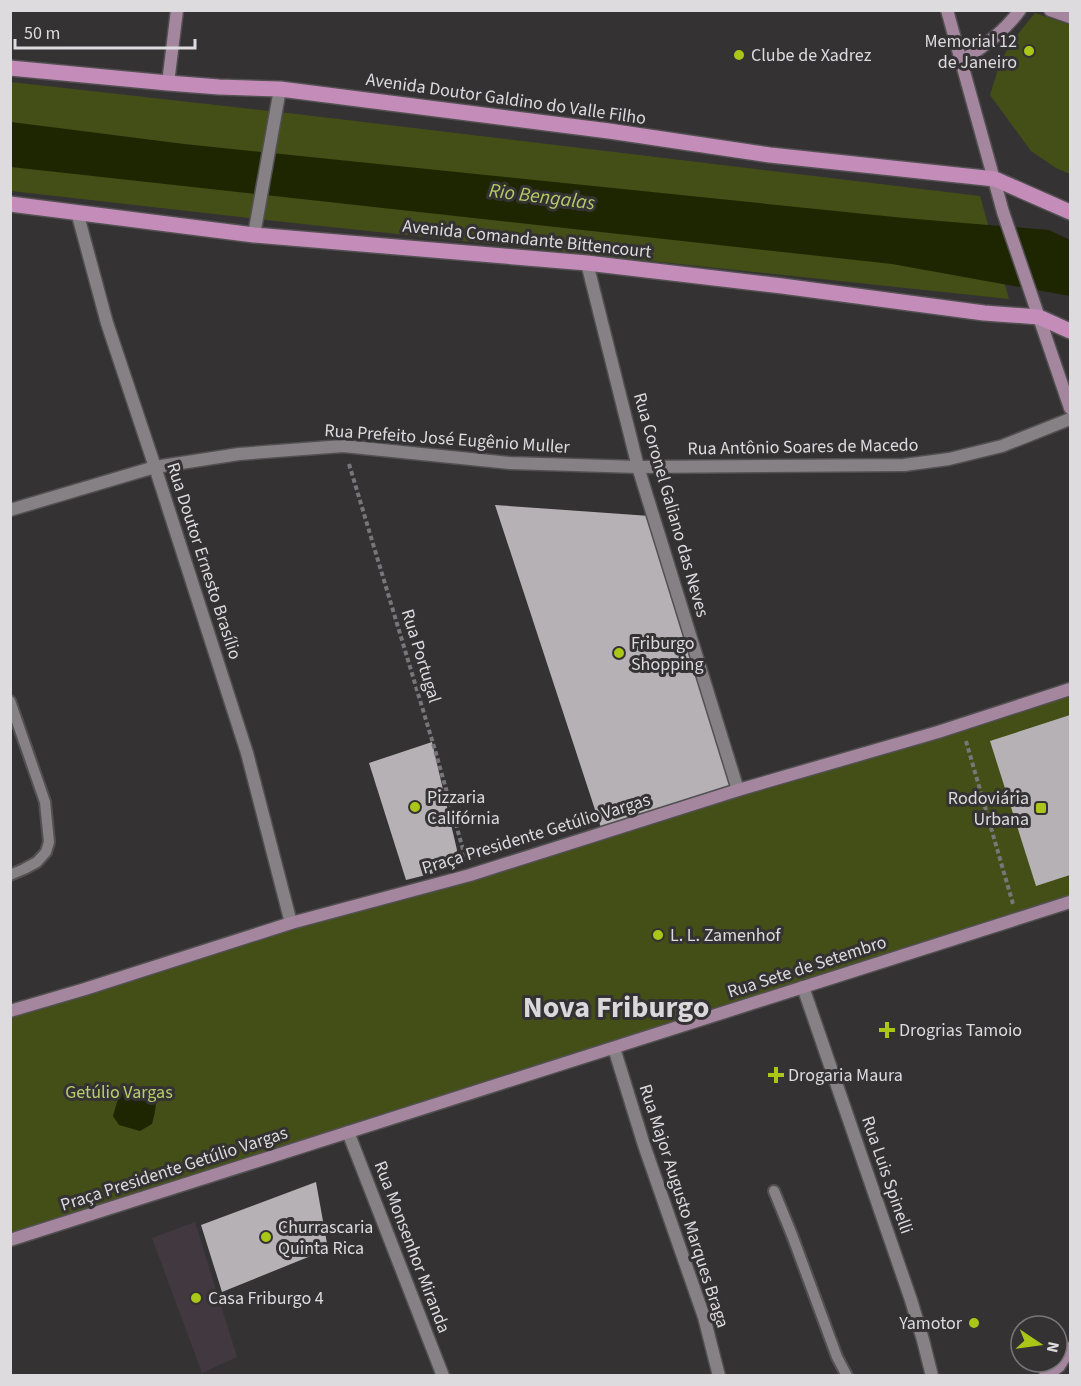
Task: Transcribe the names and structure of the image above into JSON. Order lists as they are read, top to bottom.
{
  "streets": {
    "main road": ["Avenida Doutor Galdino do Valle Filho", "Avenida Comandante Bittencourt"],
    "street": [
      "Rua Prefeito José Eugênio Muller",
      "Rua Antônio Soares de Macedo",
      "Rua Coronel Galiano das Neves",
      "Rua Doutor Ernesto Brasílio",
      "Praça Presidente Getúlio Vargas",
      "Rua Sete de Setembro",
      "Rua Luis Spinelli",
      "Rua Major Augusto Marques Braga",
      "Rua Monsenhor Miranda"
    ],
    "path": ["Rua Portugal"]
  },
  "crossings": [
    ["Avenida Comandante Bittencourt", "Rua Coronel Galiano das Neves"],
    ["Avenida Comandante Bittencourt", "Rua Doutor Ernesto Brasílio"],
    ["Rua Prefeito José Eugênio Muller", "Rua Antônio Soares de Macedo"],
    ["Rua Prefeito José Eugênio Muller", "Rua Coronel Galiano das Neves"],
    ["Rua Prefeito José Eugênio Muller", "Rua Doutor Ernesto Brasílio"],
    ["Rua Prefeito José Eugênio Muller", "Rua Portugal"],
    ["Rua Antônio Soares de Macedo", "Rua Coronel Galiano das Neves"],
    ["Rua Coronel Galiano das Neves", "Praça Presidente Getúlio Vargas"],
    ["Rua Doutor Ernesto Brasílio", "Praça Presidente Getúlio Vargas"],
    ["Rua Portugal", "Praça Presidente Getúlio Vargas"],
    ["Praça Presidente Getúlio Vargas", "Rua Sete de Setembro"],
    ["Praça Presidente Getúlio Vargas", "Rua Monsenhor Miranda"],
    ["Rua Sete de Setembro", "Rua Luis Spinelli"],
    ["Rua Sete de Setembro", "Rua Major Augusto Marques Braga"],
    ["Rua Sete de Setembro", "Rua Monsenhor Miranda"]
  ],
  "districts": ["Nova Friburgo"],
  "water": ["Rio Bengalas"],
  "parks": ["Getúlio Vargas"],
  "places": {
    "other": [
      "Memorial 12 de Janeiro",
      "Clube de Xadrez",
      "Friburgo Shopping",
      "Pizzaria Califórnia",
      "L. L. Zamenhof",
      "Churrascaria Quinta Rica",
      "Casa Friburgo 4",
      "Yamotor"
    ],
    "transit": ["Rodoviária Urbana"],
    "health": ["Drogrias Tamoio", "Drogaria Maura"]
  },
  "scale_bar": "50 m",
  "north": "right"
}
